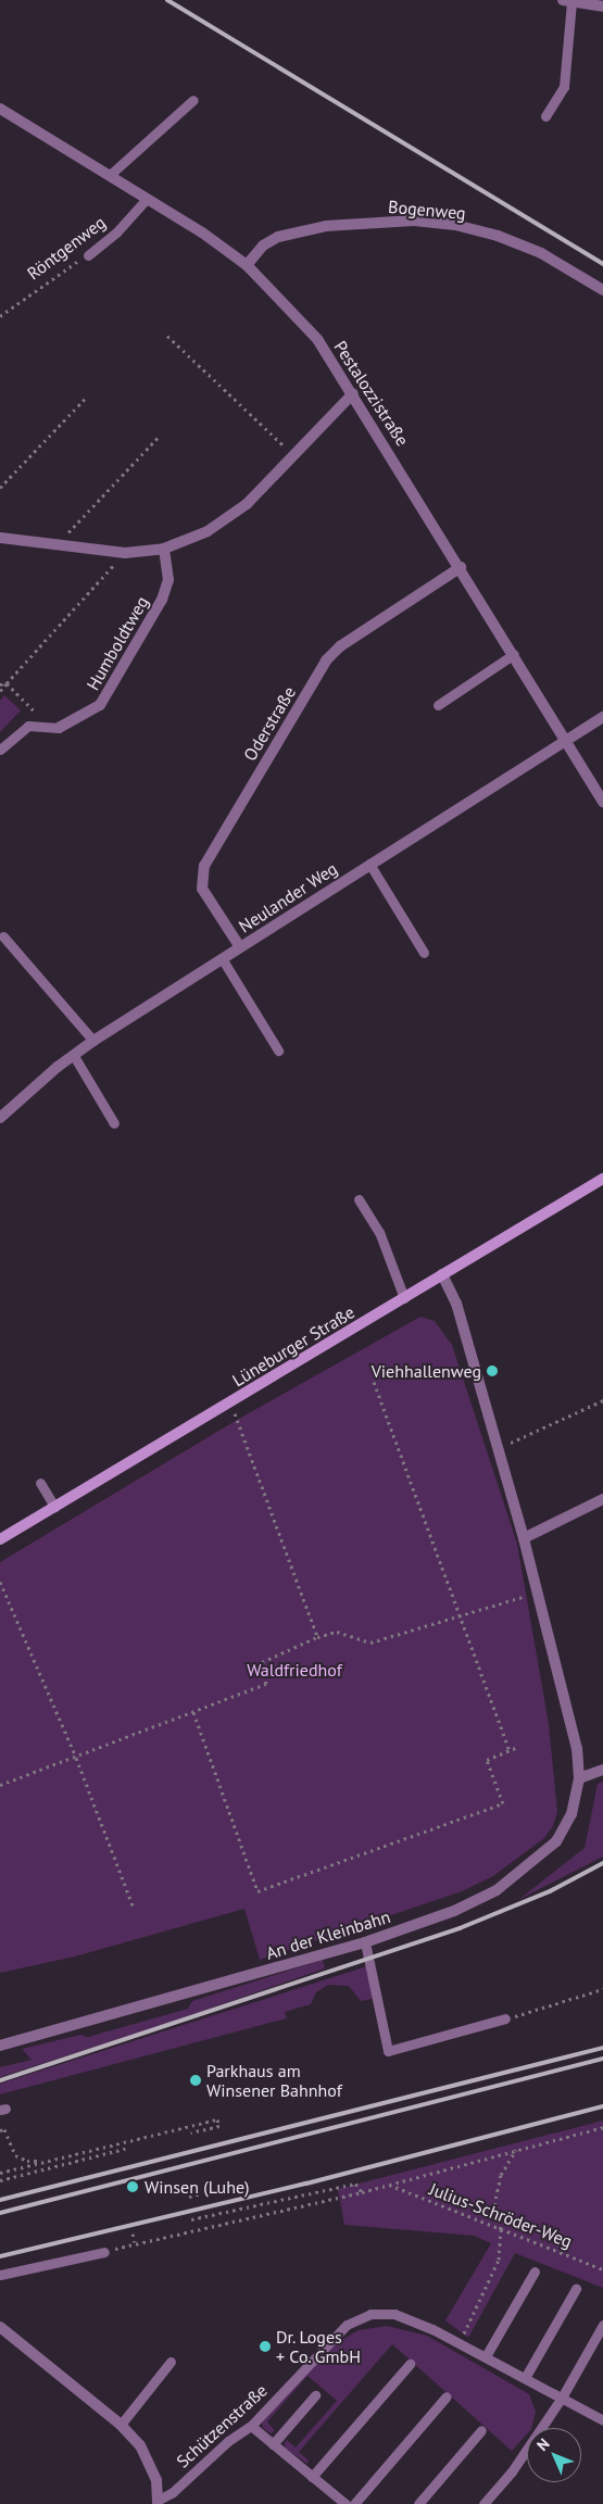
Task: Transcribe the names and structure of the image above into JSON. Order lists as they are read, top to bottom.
{
  "streets": {
    "main road": ["Lüneburger Straße"],
    "street": [
      "Bogenweg",
      "Pestalozzistraße",
      "Humboldtweg",
      "Oderstraße",
      "Neulander Weg",
      "An der Kleinbahn",
      "Schützenstraße"
    ],
    "lane": ["Röntgenweg"],
    "path": ["Julius-Schröder-Weg"]
  },
  "crossings": [
    ["Bogenweg", "Pestalozzistraße"],
    ["Röntgenweg", "Pestalozzistraße"],
    ["Pestalozzistraße", "Oderstraße"],
    ["Pestalozzistraße", "Neulander Weg"],
    ["Oderstraße", "Neulander Weg"]
  ],
  "parks": ["Waldfriedhof"],
  "places": [
    "Viehhallenweg",
    "Parkhaus am Winsener Bahnhof",
    "Winsen (Luhe)",
    "Dr. Loges + Co. GmbH"
  ],
  "north": "top left"
}
